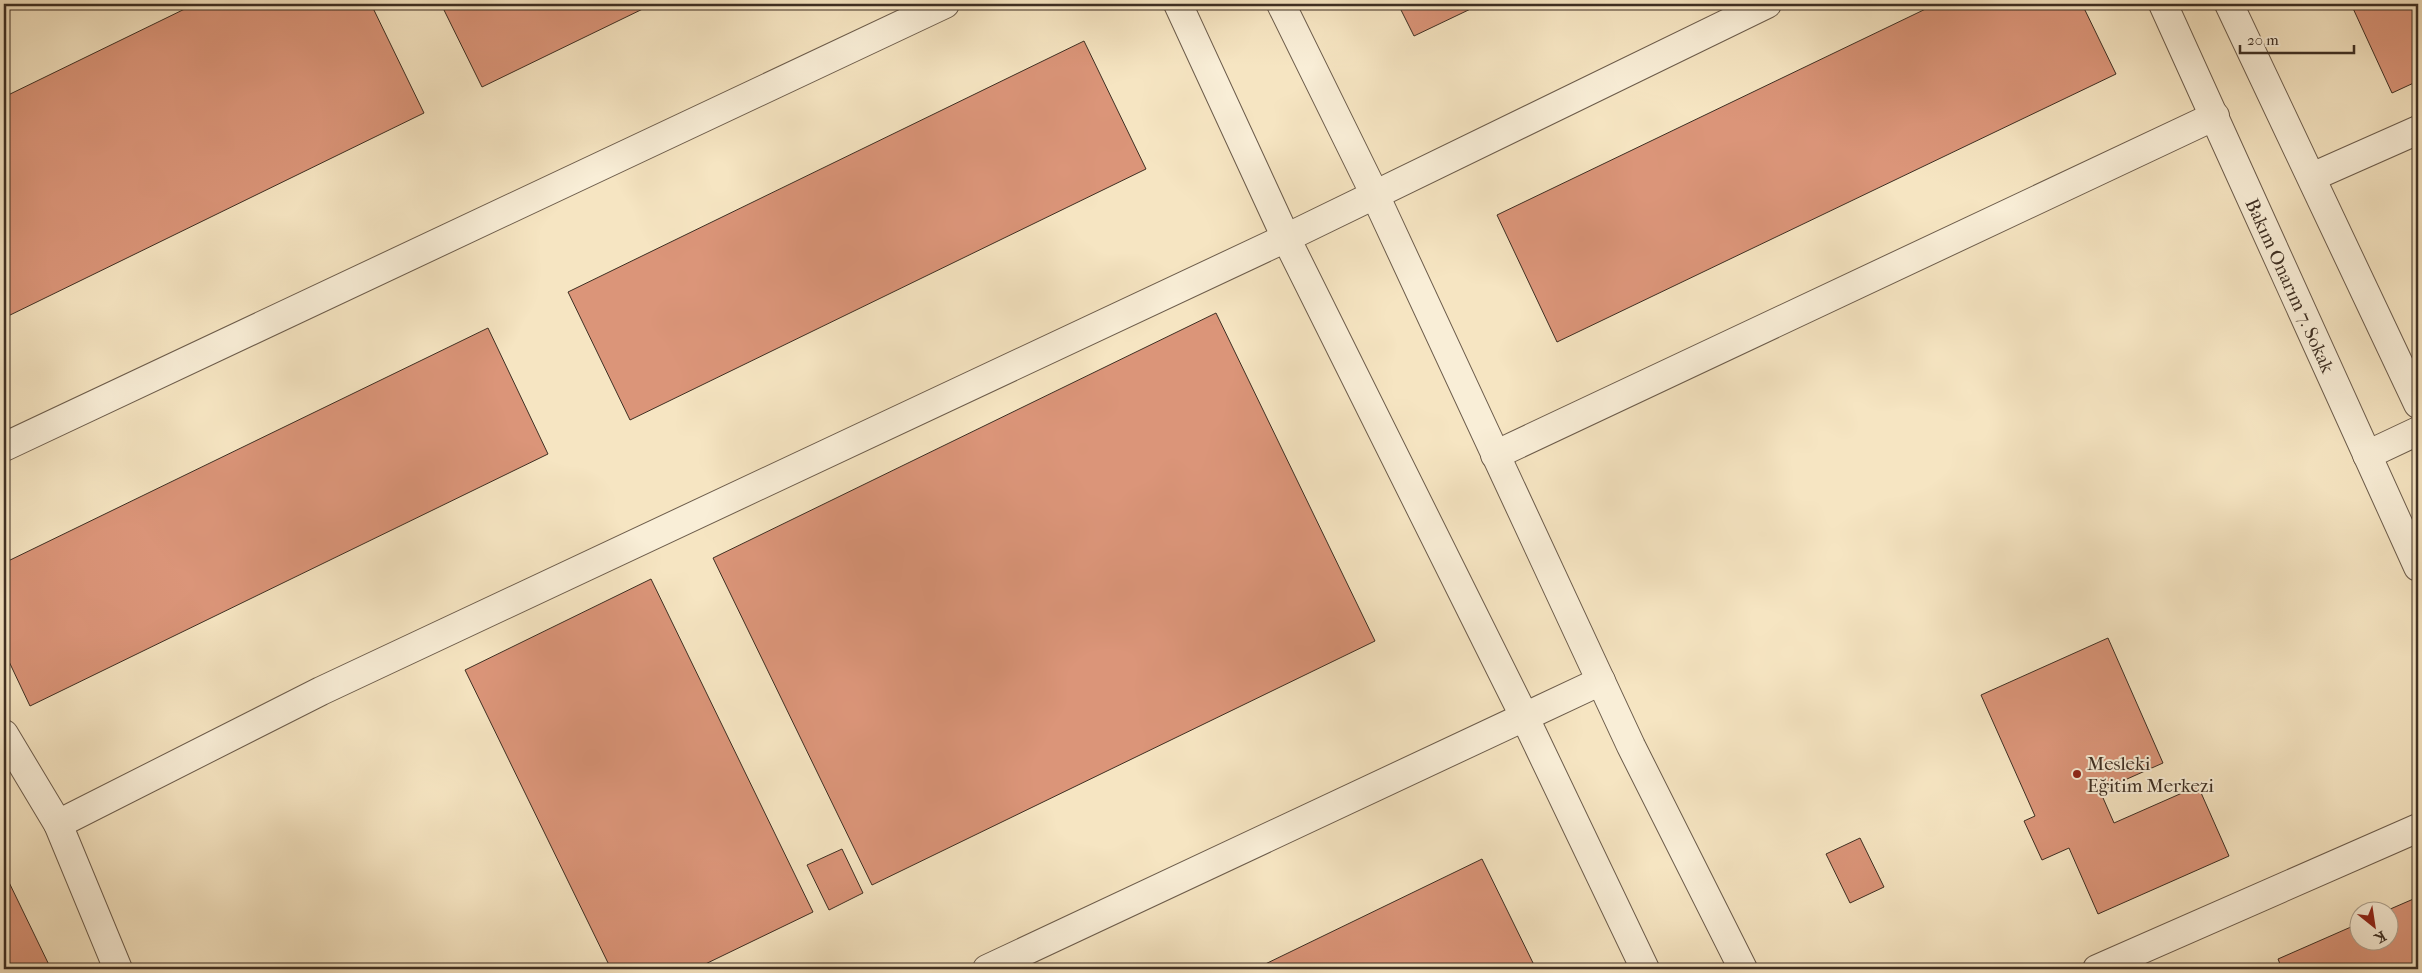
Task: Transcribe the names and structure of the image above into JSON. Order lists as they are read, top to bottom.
{
  "streets": {
    "street": ["Bakım Onarım 7. Sokak"]
  },
  "places": ["Mesleki Eğitim Merkezi"],
  "scale_bar": "20 m",
  "north": "bottom right"
}
